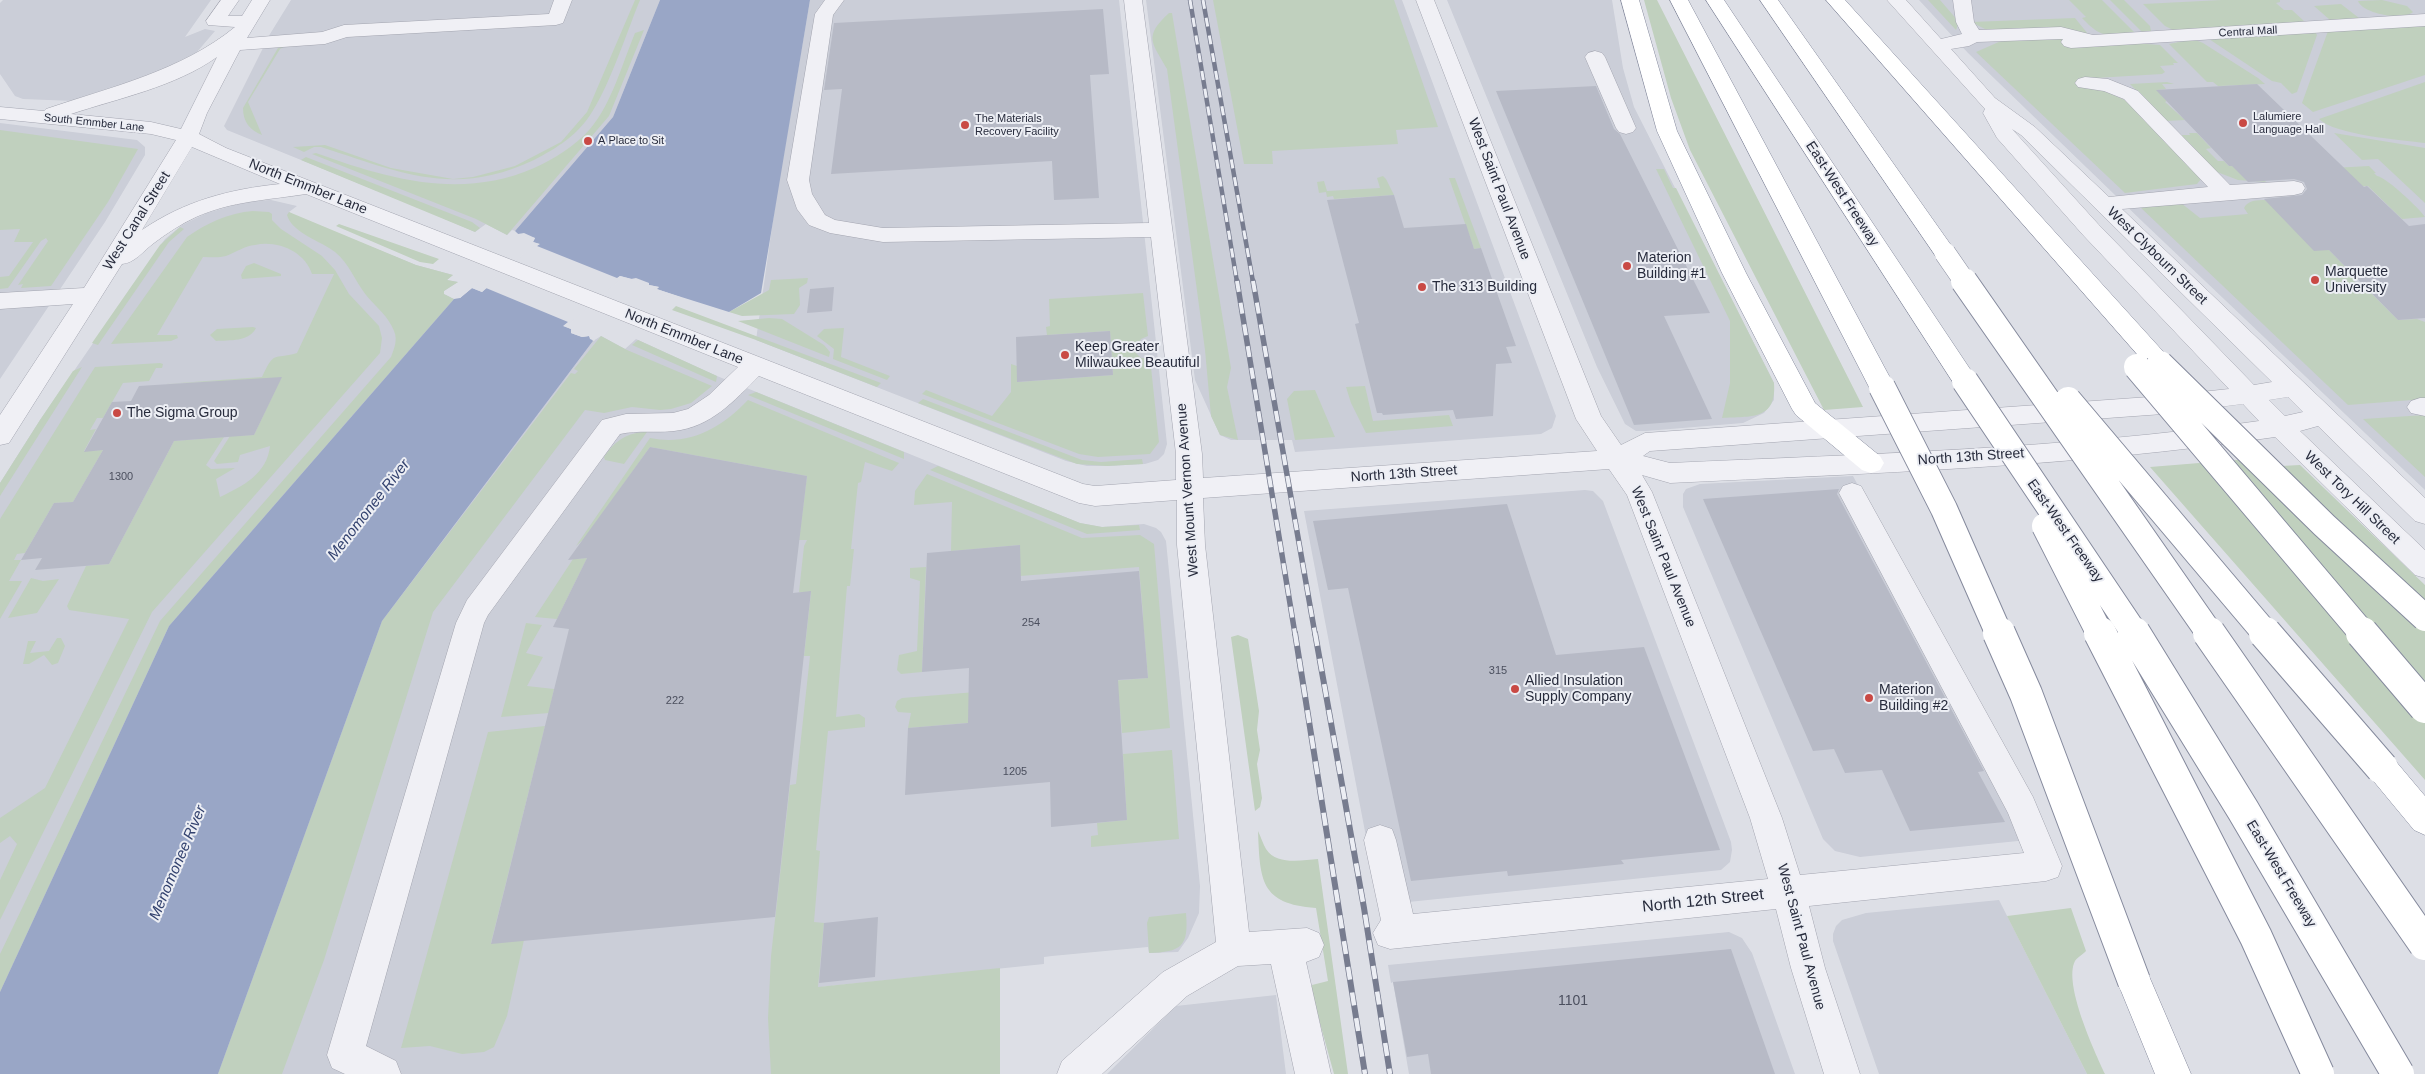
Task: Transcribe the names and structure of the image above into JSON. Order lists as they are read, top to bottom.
{
  "streets": {
    "highway": ["East-West Freeway"],
    "street": [
      "Central Mall",
      "South Emmber Lane",
      "North Emmber Lane",
      "West Saint Paul Avenue",
      "West Canal Street",
      "West Clybourn Street",
      "North 13th Street",
      "West Mount Vernon Avenue",
      "West Tory Hill Street",
      "North 12th Street"
    ]
  },
  "crossings": [
    ["South Emmber Lane", "North Emmber Lane"],
    ["South Emmber Lane", "West Canal Street"],
    ["North Emmber Lane", "West Canal Street"],
    ["North Emmber Lane", "North 13th Street"],
    ["North Emmber Lane", "West Mount Vernon Avenue"],
    ["West Saint Paul Avenue", "North 13th Street"],
    ["West Saint Paul Avenue", "North 12th Street"],
    ["West Clybourn Street", "North 13th Street"],
    ["West Clybourn Street", "West Tory Hill Street"],
    ["North 13th Street", "West Mount Vernon Avenue"],
    ["North 13th Street", "West Tory Hill Street"]
  ],
  "water": ["Menomonee River"],
  "places": [
    "Lalumiere Language Hall",
    "The Materials Recovery Facility",
    "A Place to Sit",
    "Materion Building #1",
    "Marquette University",
    "The 313 Building",
    "Keep Greater Milwaukee Beautiful",
    "The Sigma Group",
    "Allied Insulation Supply Company",
    "Materion Building #2"
  ],
  "house_numbers": [
    "1300",
    "254",
    "315",
    "222",
    "1205",
    "1101"
  ]
}
